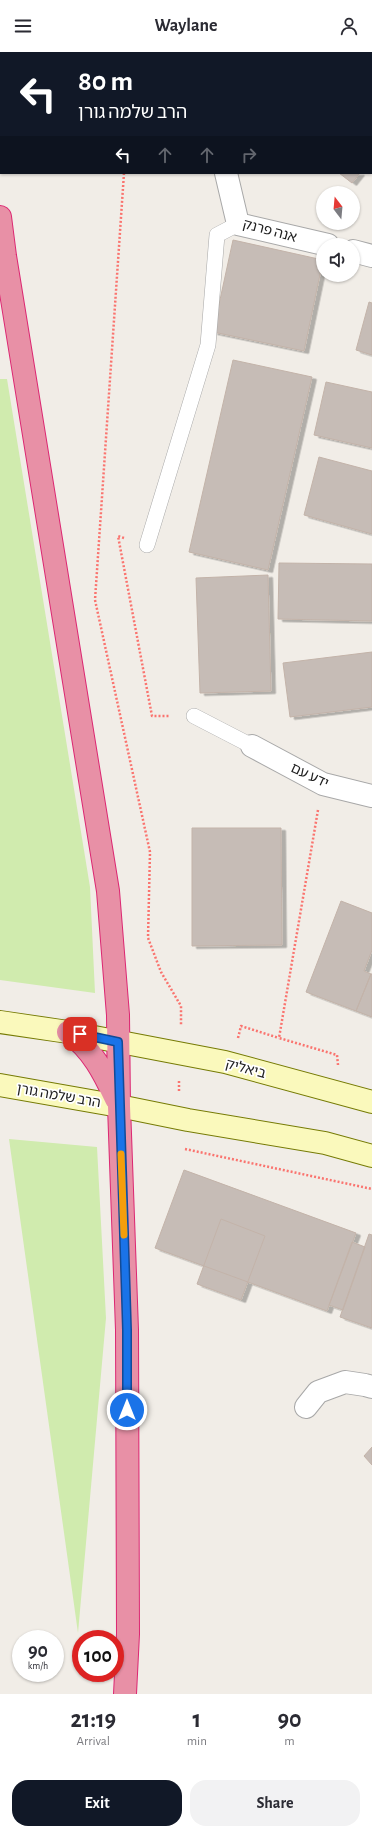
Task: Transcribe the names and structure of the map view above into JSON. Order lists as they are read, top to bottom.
{
  "streets": {
    "main road": ["ביאליק", "הרב שלמה גורן"],
    "street": ["אנה פרנק", "ידע עם"]
  },
  "north": "top",
  "page": {
    "header": "Waylane",
    "turn": ["80 m", "הרב שלמה גורן"],
    "speed": "90 km/h",
    "limit": "100",
    "eta": [
      "21:19",
      "Arrival",
      "1",
      "min",
      "90",
      "m"
    ],
    "buttons": ["Exit", "Share"]
  }
}
